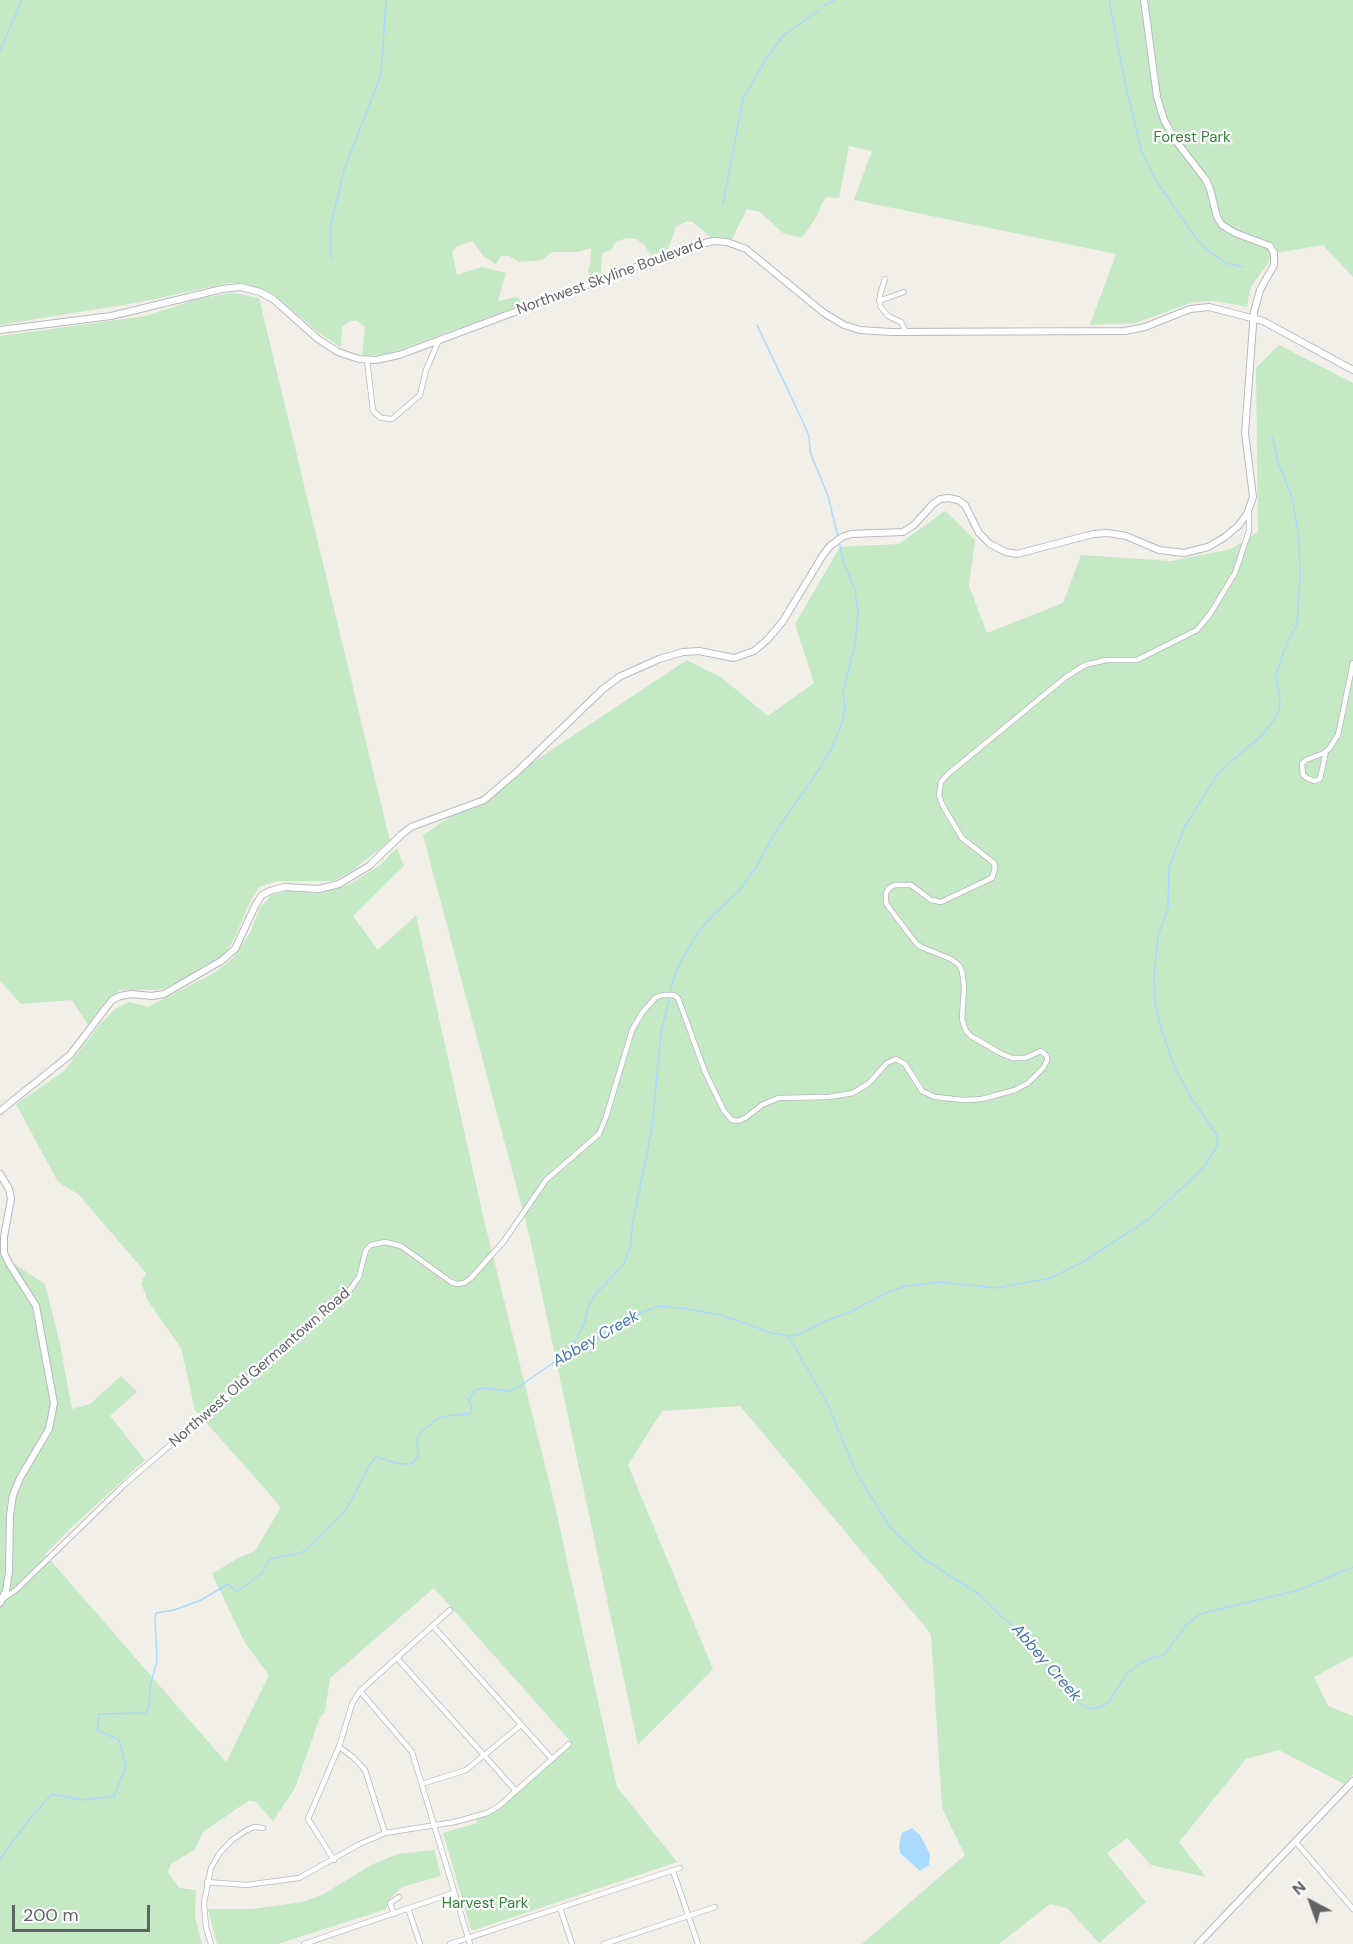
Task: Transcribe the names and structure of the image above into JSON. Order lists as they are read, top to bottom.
{
  "streets": {
    "main road": ["Northwest Skyline Boulevard"],
    "street": ["Northwest Old Germantown Road"]
  },
  "water": ["Abbey Creek"],
  "parks": ["Forest Park", "Harvest Park"],
  "scale_bar": "200 m",
  "north": "top left"
}
